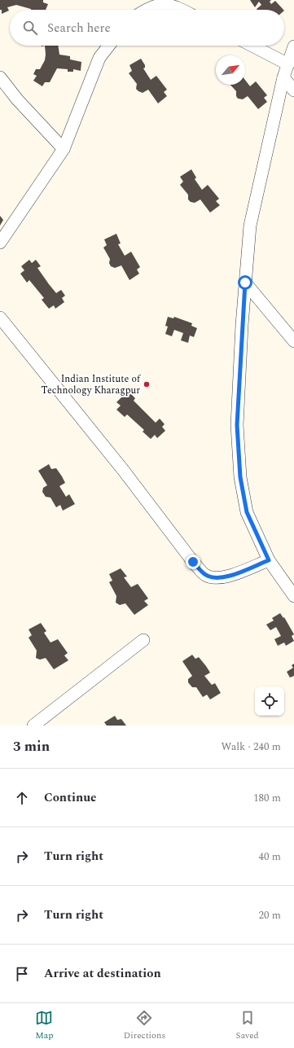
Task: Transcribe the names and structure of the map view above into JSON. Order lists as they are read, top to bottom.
{
  "places": ["Indian Institute of Technology Kharagpur"],
  "north": "top right",
  "page": {
    "search": "Search here",
    "heading": ["3 min", "Walk · 240 m"],
    "list": [
      ["Continue", "180 m"],
      ["Turn right", "40 m"],
      ["Turn right", "20 m"],
      "Arrive at destination"
    ],
    "nav": ["Map", "Directions", "Saved"]
  }
}
